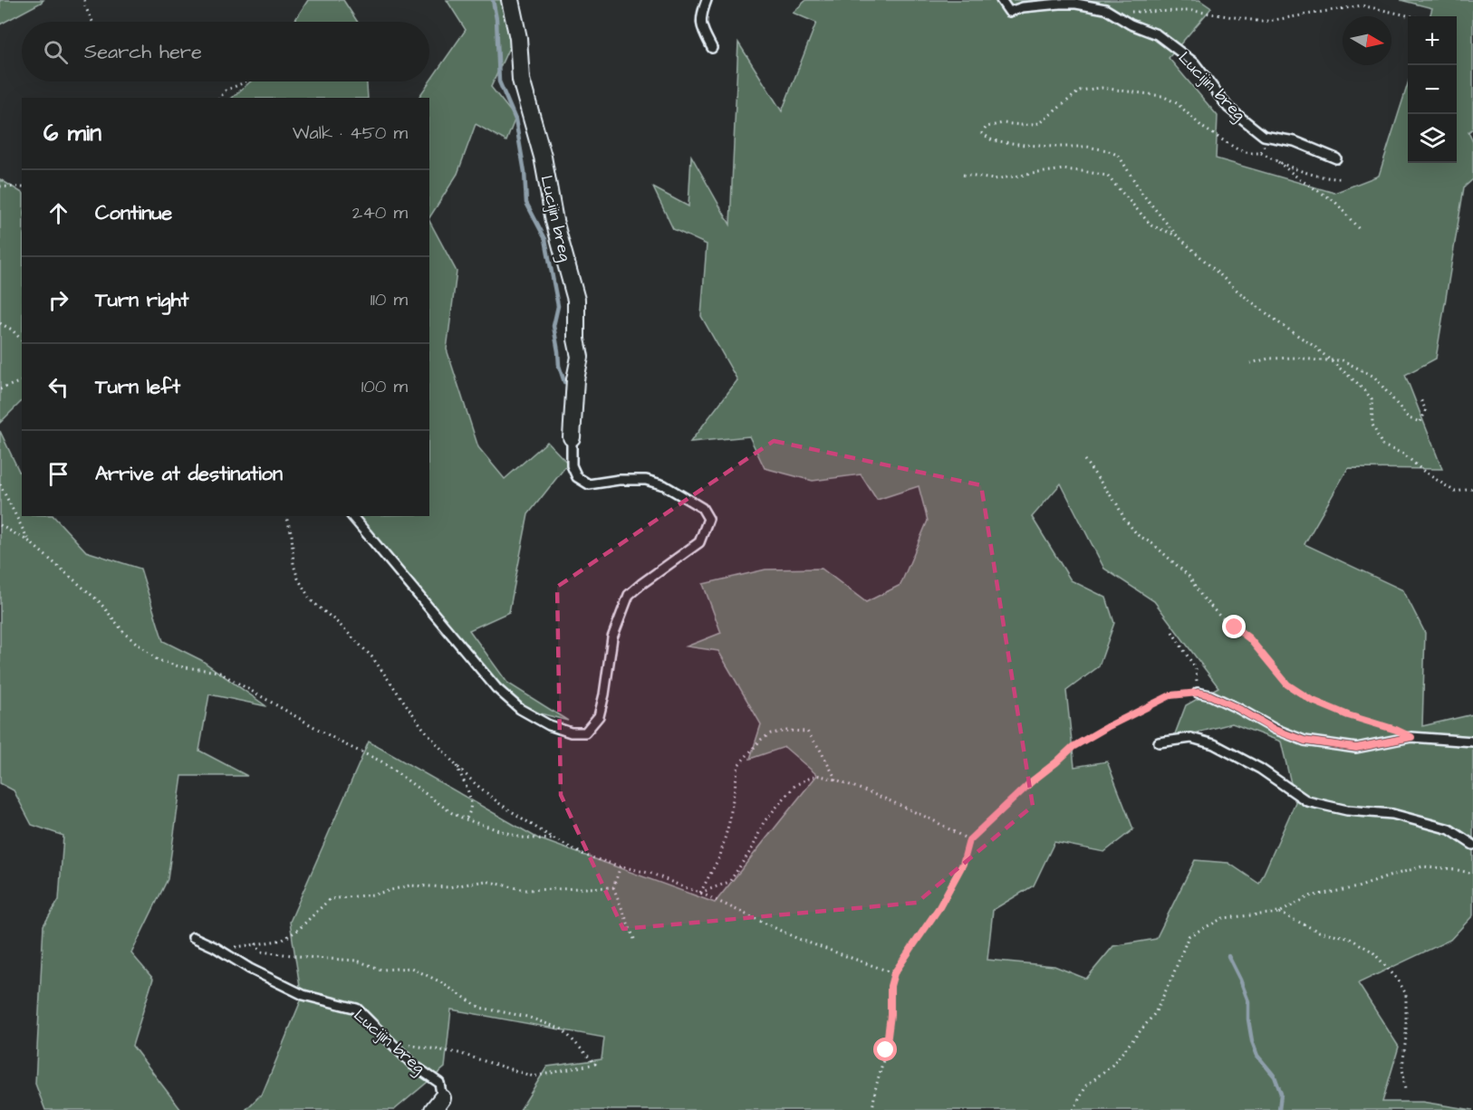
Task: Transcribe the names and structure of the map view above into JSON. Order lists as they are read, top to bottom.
{
  "streets": {
    "street": ["Lucijin breg"]
  },
  "north": "right",
  "page": {
    "map_buttons": ["+", "−"],
    "search": "Search here",
    "heading": ["6 min", "Walk · 450 m"],
    "list": [
      ["Continue", "240 m"],
      ["Turn right", "110 m"],
      ["Turn left", "100 m"],
      "Arrive at destination"
    ]
  }
}
